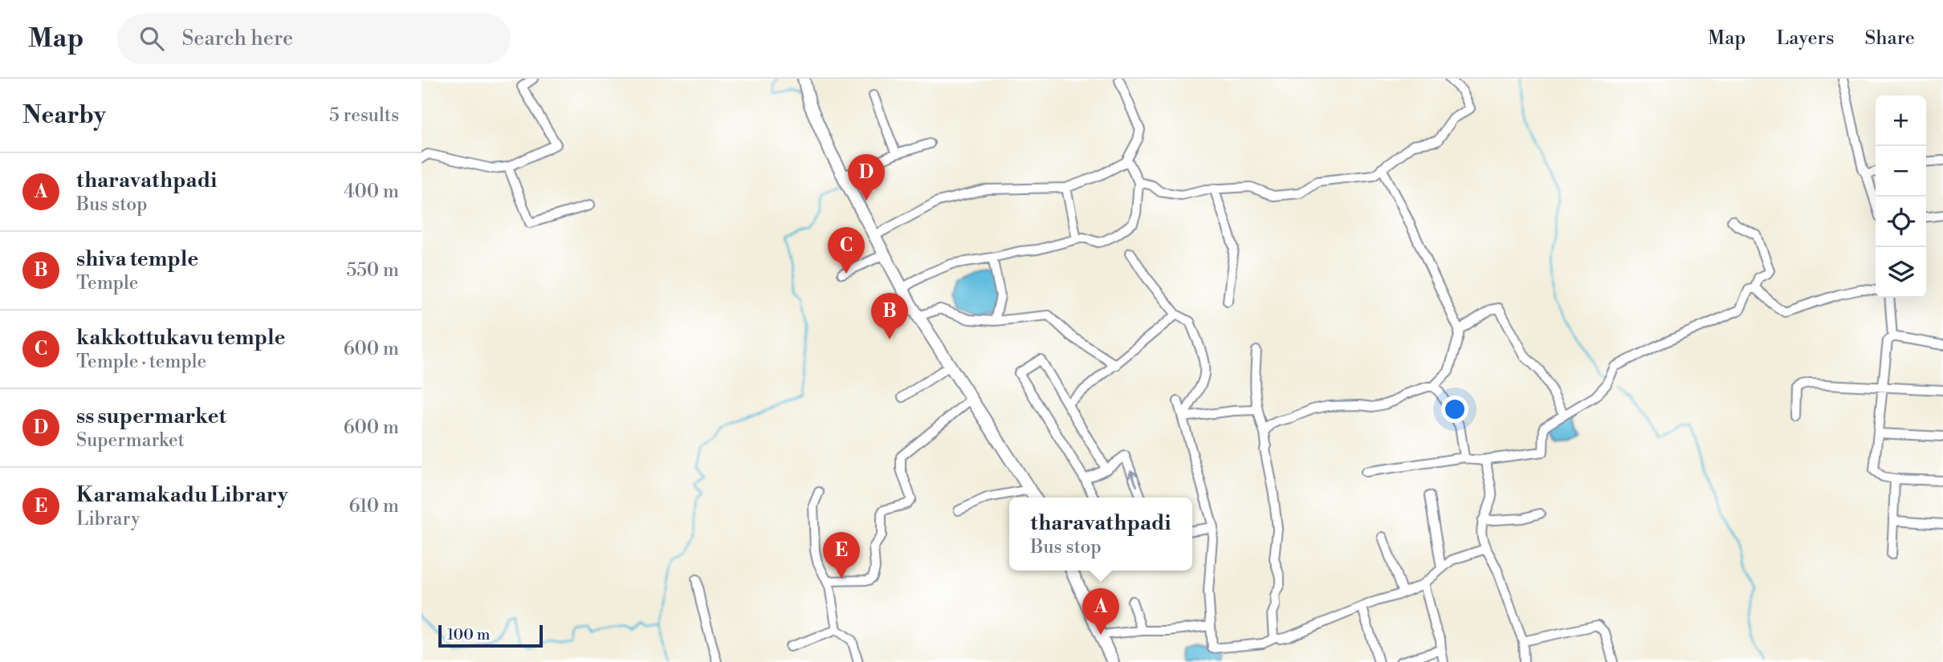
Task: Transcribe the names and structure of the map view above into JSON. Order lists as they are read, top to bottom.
{
  "scale_bar": "100 m",
  "page": {
    "header": "Map",
    "search": "Search here",
    "nav": ["Map", "Layers", "Share"],
    "heading": ["Nearby", "5 results"],
    "map_buttons": ["+", "−"],
    "list": [
      {
        "mark": "A",
        "name": "tharavathpadi",
        "note": "Bus stop",
        "value": "400 m"
      },
      {
        "mark": "B",
        "name": "shiva temple",
        "note": "Temple",
        "value": "550 m"
      },
      {
        "mark": "C",
        "name": "kakkottukavu temple",
        "note": "Temple · temple",
        "value": "600 m"
      },
      {
        "mark": "D",
        "name": "ss supermarket",
        "note": "Supermarket",
        "value": "600 m"
      },
      {
        "mark": "E",
        "name": "Karamakadu Library",
        "note": "Library",
        "value": "610 m"
      }
    ],
    "pins": [
      "D",
      "C",
      "B",
      "E",
      "A"
    ],
    "popup": ["tharavathpadi", "Bus stop"],
    "scale": "100 m"
  }
}
